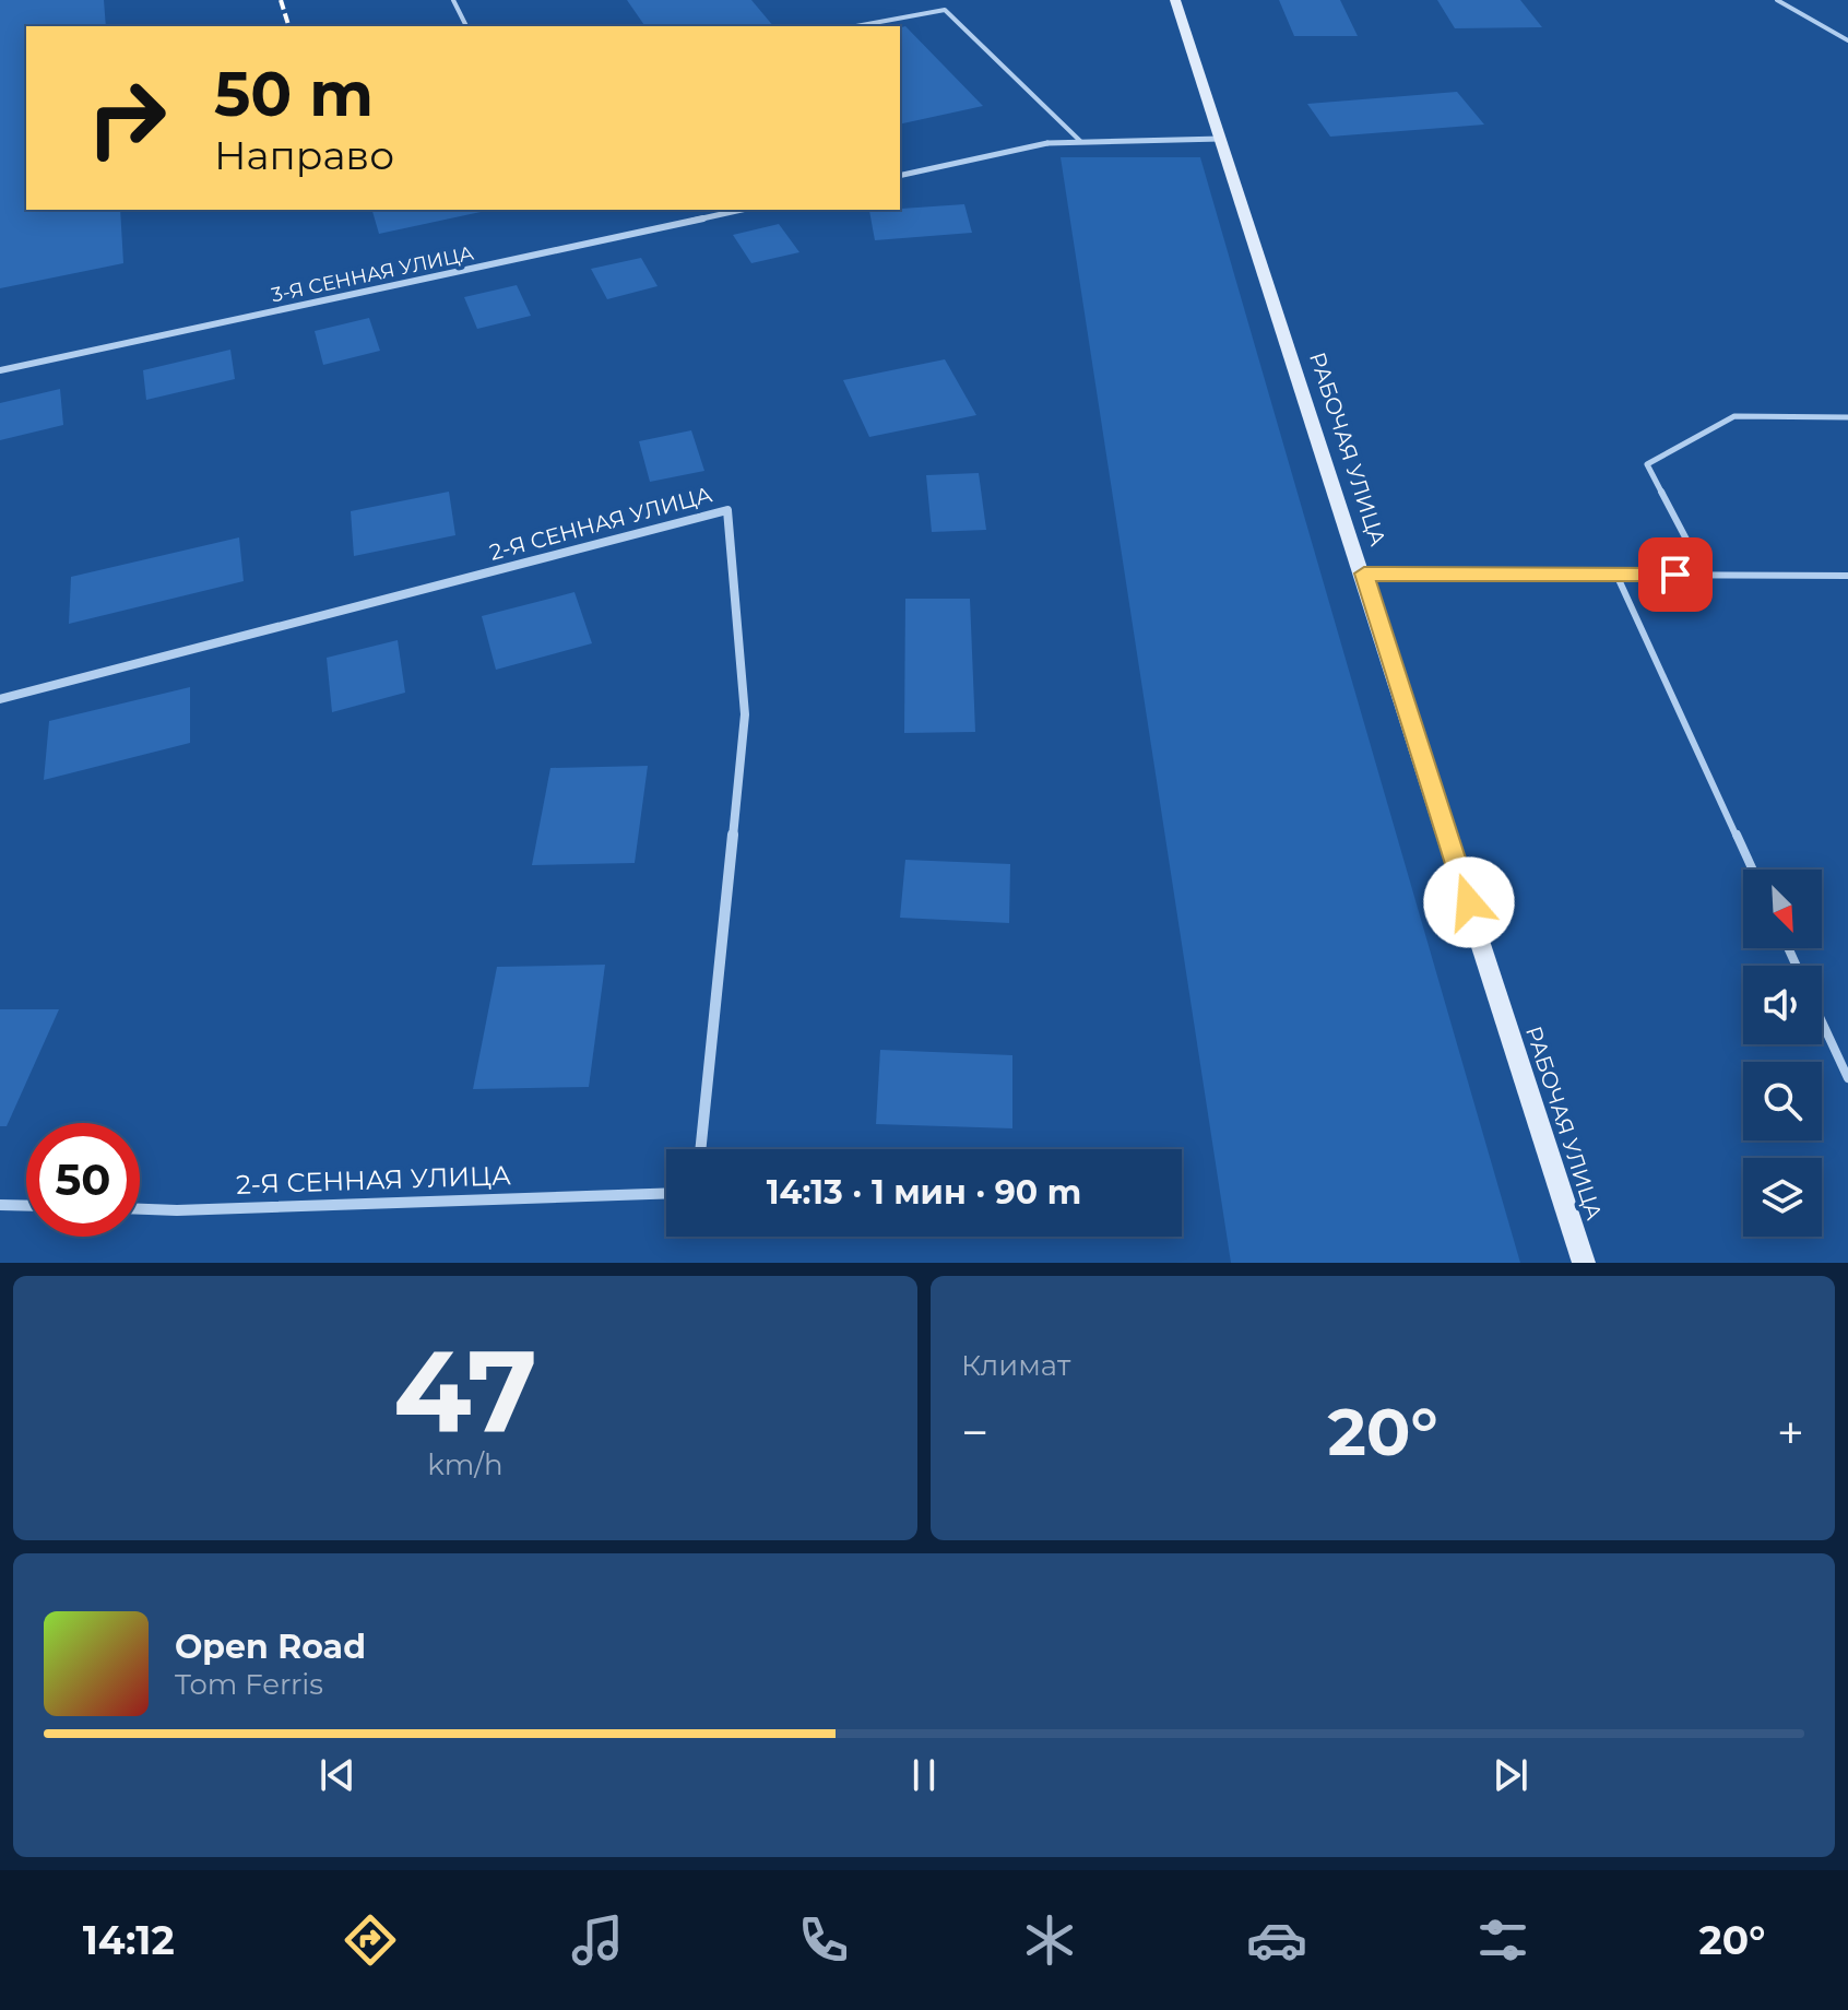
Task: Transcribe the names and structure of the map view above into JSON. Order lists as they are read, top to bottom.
{
  "streets": {
    "main road": ["РАБОЧАЯ УЛИЦА"],
    "street": ["3-Я СЕННАЯ УЛИЦА", "2-Я СЕННАЯ УЛИЦА"]
  },
  "north": "bottom right",
  "page": {
    "turn": ["50 m", "Направо"],
    "limit": "50",
    "trip": "14:13 · 1 мин · 90 m",
    "tile": [
      ["47", "km/h"],
      "Климат"
    ],
    "heat": ["−", "20°", "+"],
    "song": ["Open Road", "Tom Ferris"],
    "tabs": ["14:12", "20°"]
  }
}
